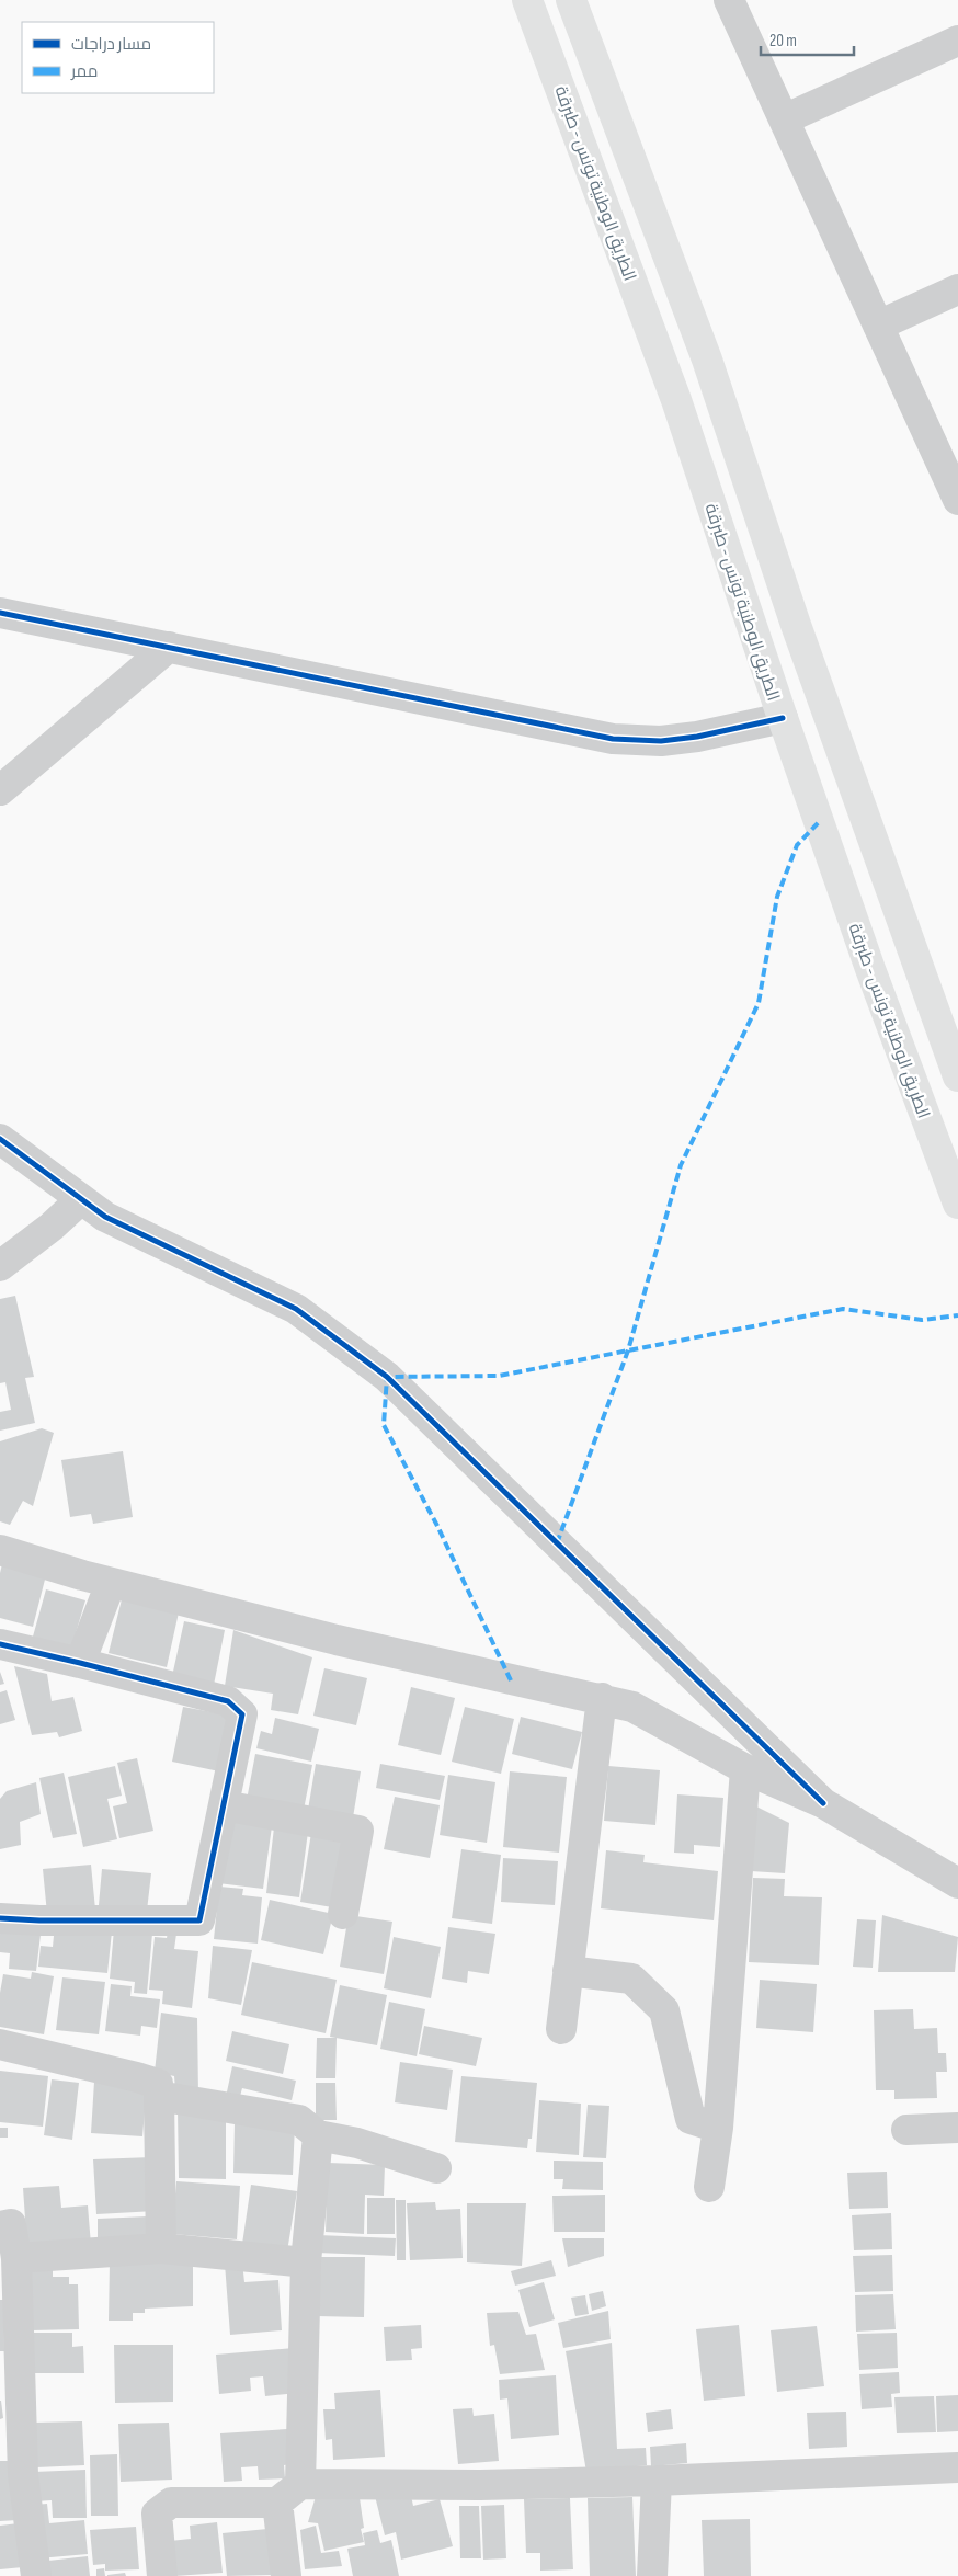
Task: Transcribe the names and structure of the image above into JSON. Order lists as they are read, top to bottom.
{
  "streets": {
    "main road": ["الطريق الوطنية تونس - طبرقة"]
  },
  "legend": ["مسار دراجات", "ممر"],
  "scale_bar": "20 m"
}
